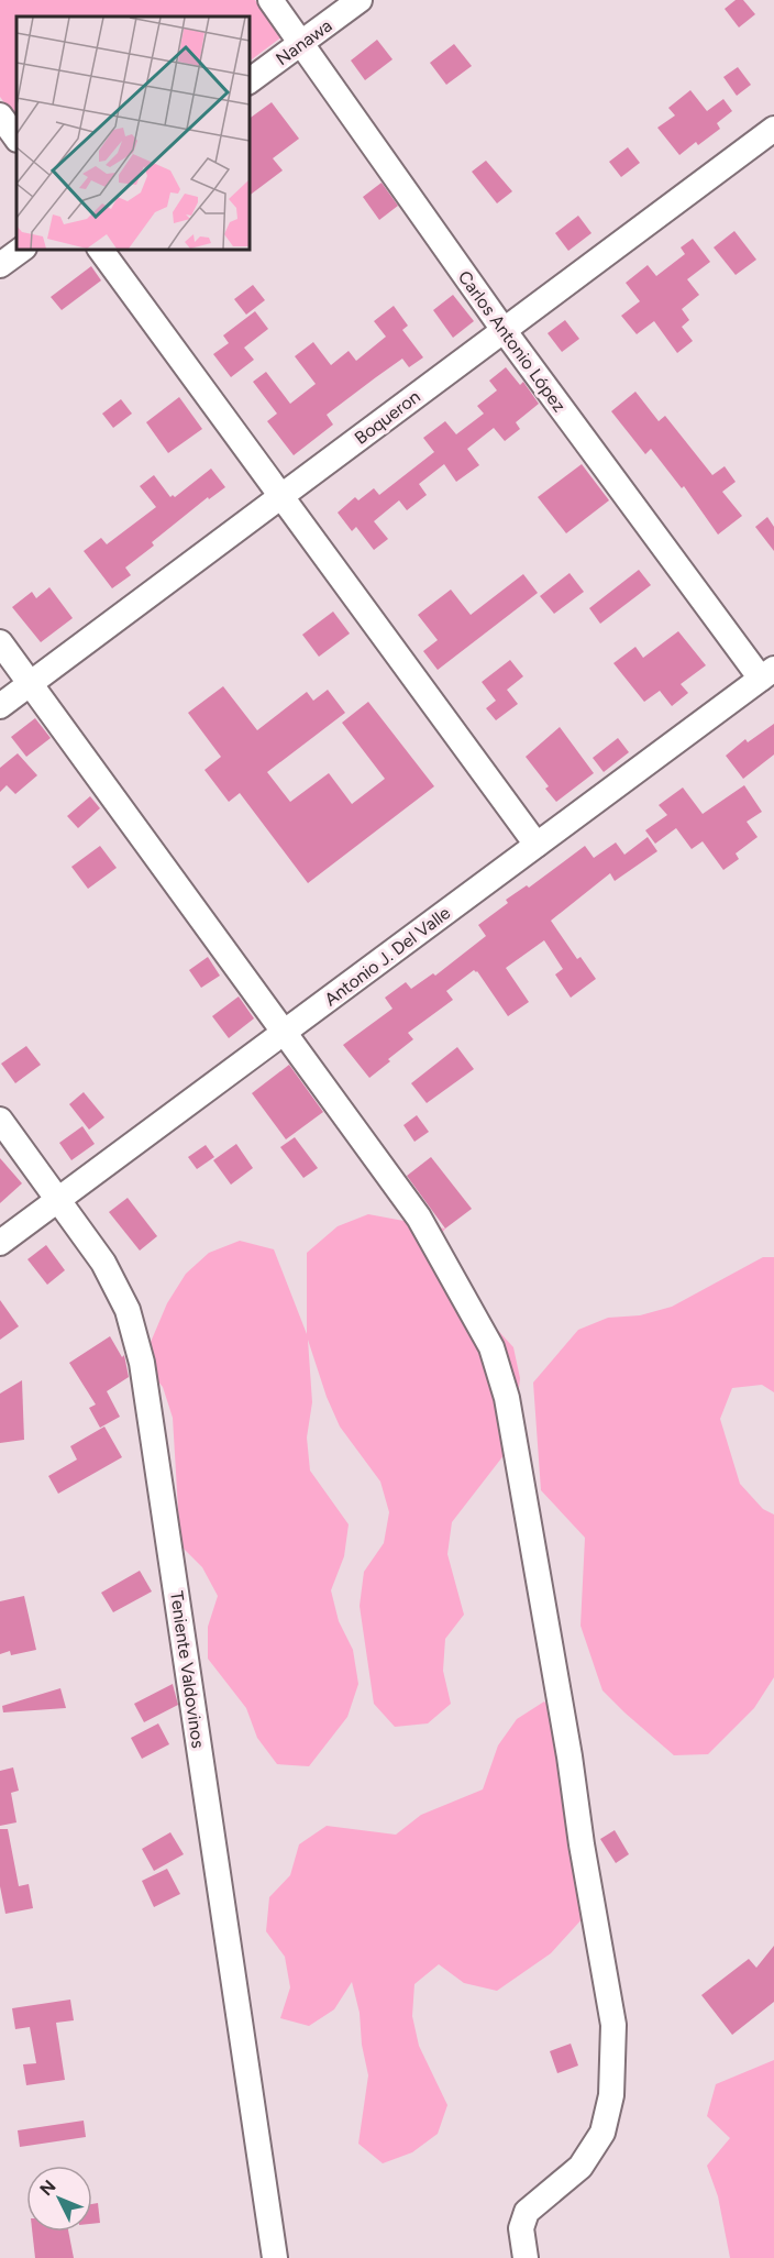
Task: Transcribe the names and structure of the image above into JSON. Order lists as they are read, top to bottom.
{
  "streets": {
    "street": [
      "Nanawa",
      "Carlos Antonio López",
      "Boqueron",
      "Antonio J. Del Valle",
      "Teniente Valdovinos"
    ]
  },
  "crossings": [
    ["Nanawa", "Carlos Antonio López"],
    ["Carlos Antonio López", "Boqueron"],
    ["Carlos Antonio López", "Antonio J. Del Valle"],
    ["Antonio J. Del Valle", "Teniente Valdovinos"]
  ],
  "north": "top left"
}
